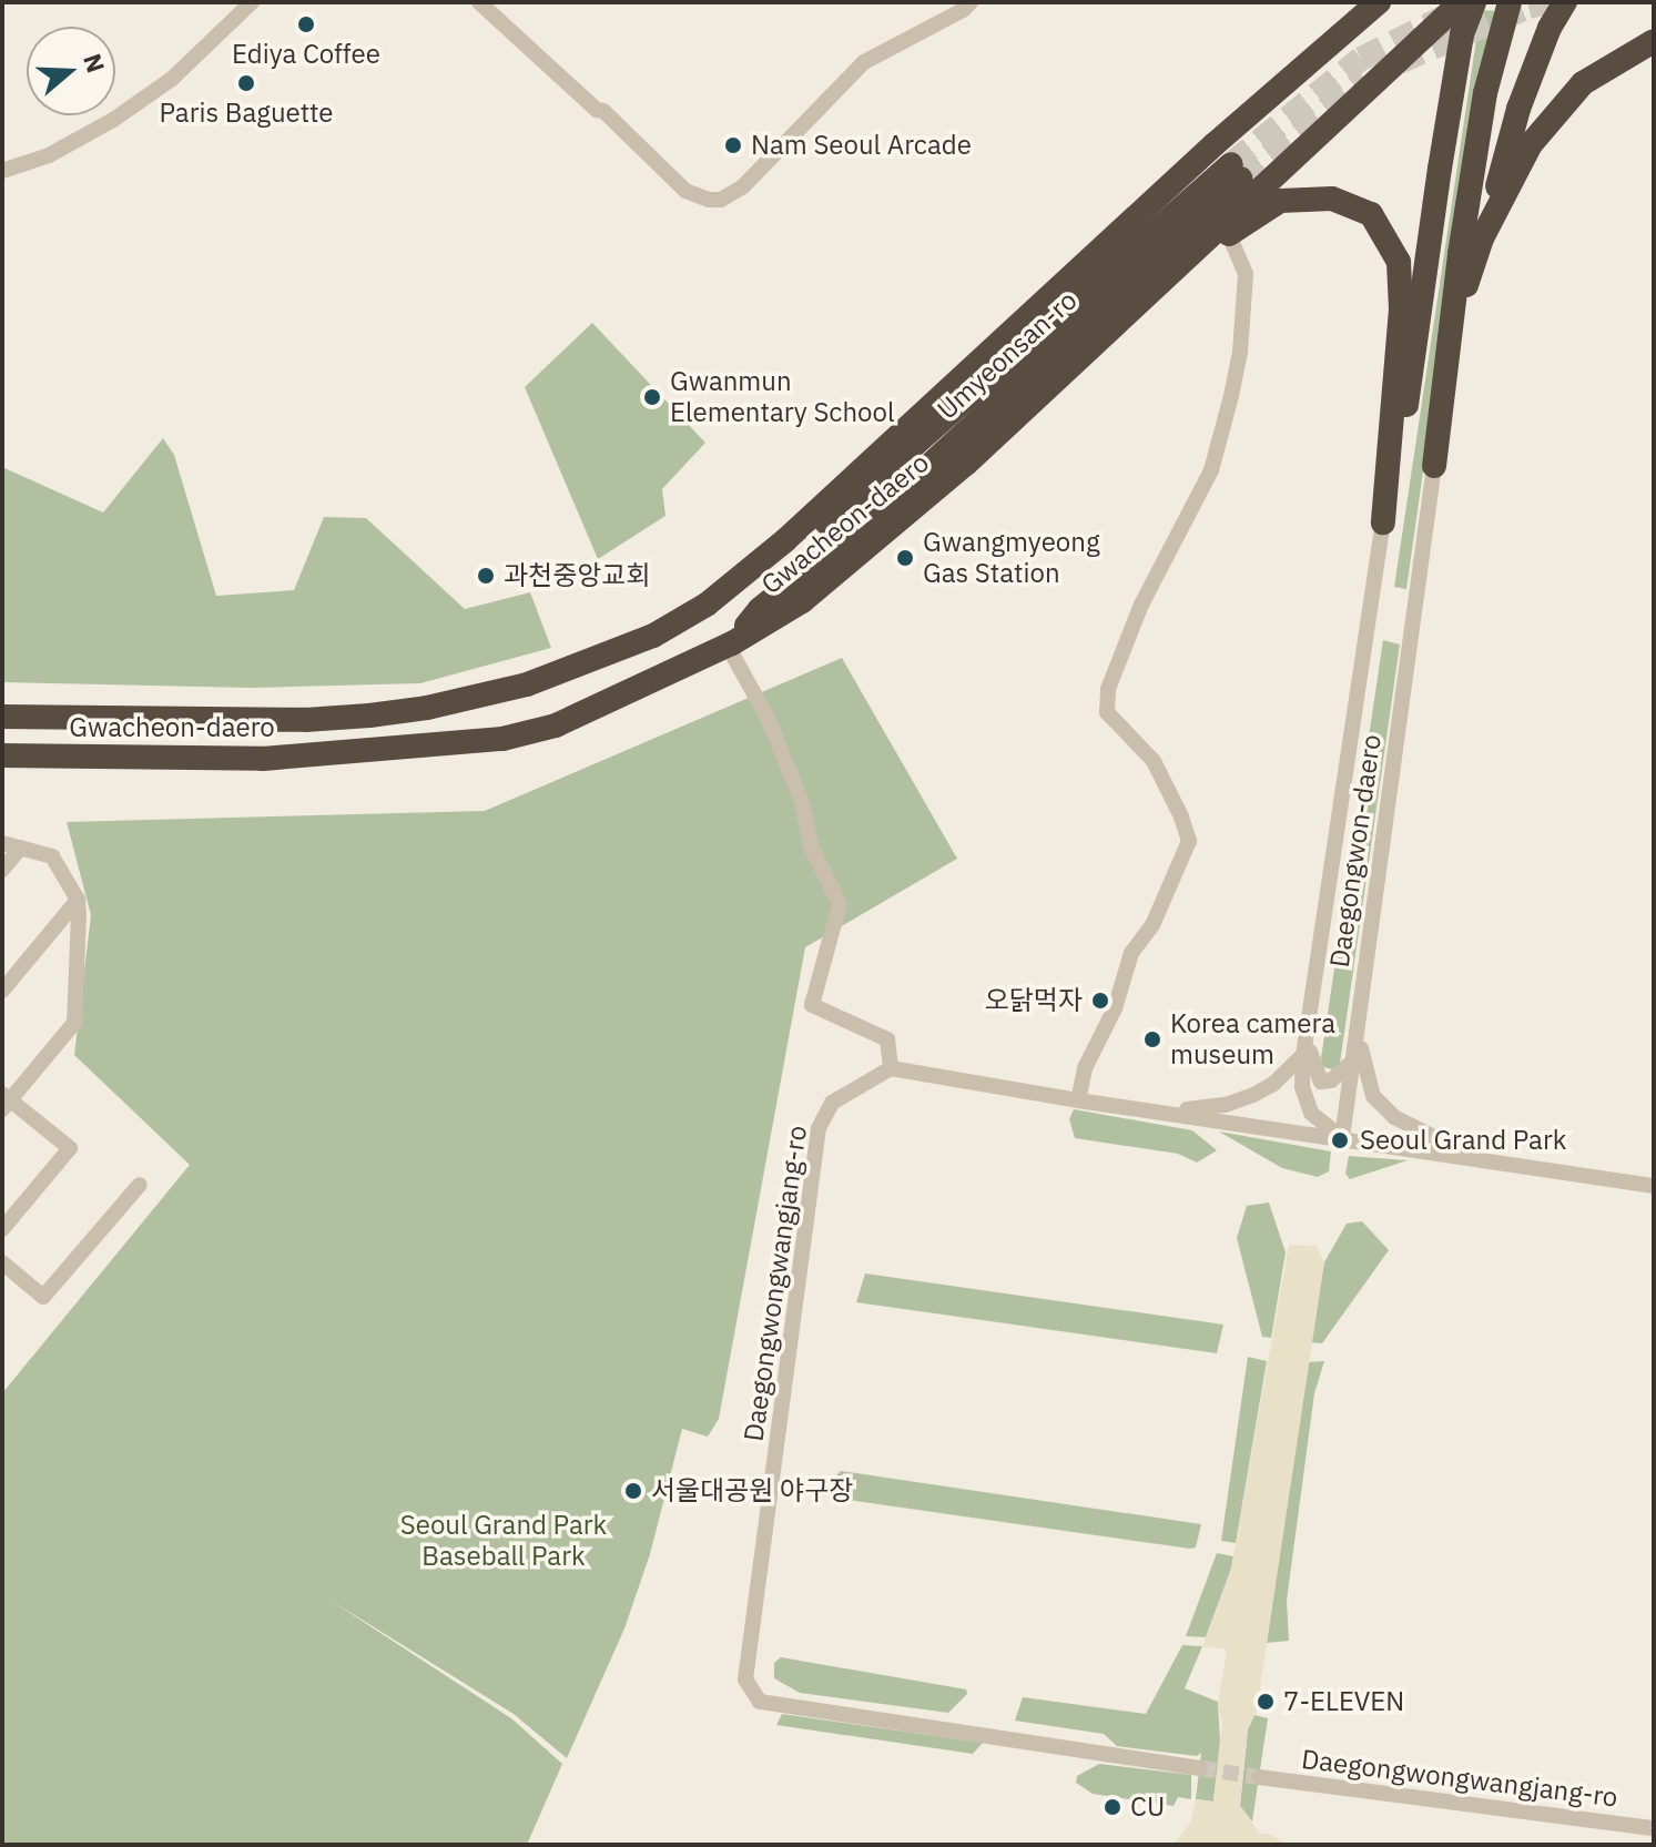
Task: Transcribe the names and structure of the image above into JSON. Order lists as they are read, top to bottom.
{
  "streets": {
    "highway": ["Umyeonsan-ro", "Gwacheon-daero"],
    "street": ["Daegongwon-daero", "Daegongwongwangjang-ro"]
  },
  "crossings": [
    ["Umyeonsan-ro", "Gwacheon-daero"]
  ],
  "parks": ["Seoul Grand Park Baseball Park"],
  "places": [
    "Ediya Coffee",
    "Paris Baguette",
    "Nam Seoul Arcade",
    "Gwanmun Elementary School",
    "Gwangmyeong Gas Station",
    "과천중앙교회",
    "오닭먹자",
    "Korea camera museum",
    "Seoul Grand Park",
    "서울대공원 야구장",
    "7-ELEVEN",
    "CU"
  ],
  "north": "right"
}
